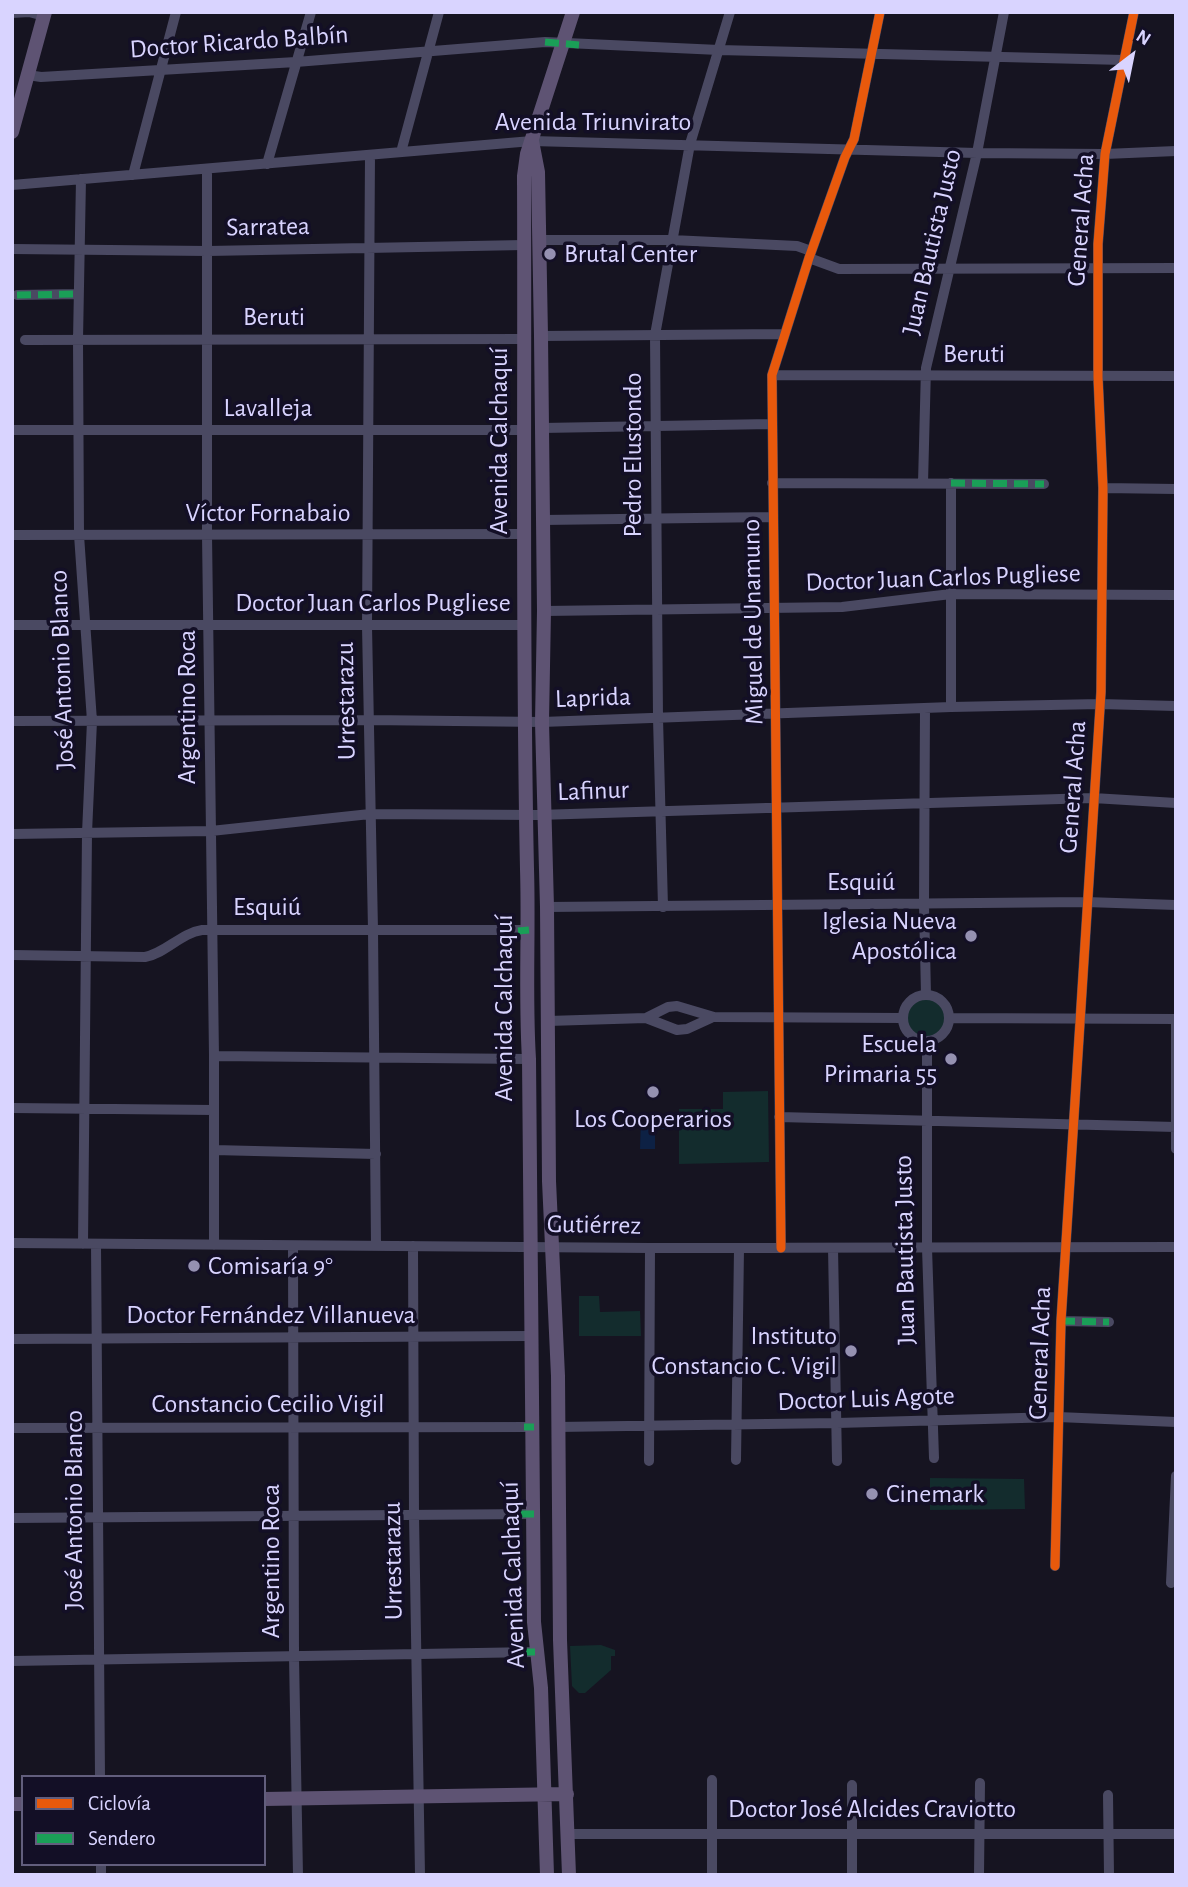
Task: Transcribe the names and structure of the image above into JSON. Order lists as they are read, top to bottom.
{
  "streets": {
    "main road": ["Avenida Calchaquí"],
    "street": [
      "Doctor Ricardo Balbín",
      "Avenida Triunvirato",
      "General Acha",
      "Sarratea",
      "Juan Bautista Justo",
      "Beruti",
      "Lavalleja",
      "Pedro Elustondo",
      "Víctor Fornabaio",
      "Doctor Juan Carlos Pugliese",
      "Miguel de Unamuno",
      "José Antonio Blanco",
      "Laprida",
      "Urrestarazu",
      "Argentino Roca",
      "Lafinur",
      "Esquiú",
      "Gutiérrez",
      "Doctor Fernández Villanueva",
      "Doctor Luis Agote",
      "Constancio Cecilio Vigil",
      "Doctor José Alcides Craviotto"
    ]
  },
  "crossings": [
    ["Doctor Ricardo Balbín", "General Acha"],
    ["Doctor Ricardo Balbín", "Juan Bautista Justo"],
    ["Doctor Ricardo Balbín", "Avenida Calchaquí"],
    ["Doctor Ricardo Balbín", "Pedro Elustondo"],
    ["Doctor Ricardo Balbín", "Miguel de Unamuno"],
    ["Avenida Triunvirato", "General Acha"],
    ["Avenida Triunvirato", "Juan Bautista Justo"],
    ["Avenida Triunvirato", "Avenida Calchaquí"],
    ["Avenida Triunvirato", "Pedro Elustondo"],
    ["Avenida Triunvirato", "Miguel de Unamuno"],
    ["Avenida Triunvirato", "José Antonio Blanco"],
    ["Avenida Triunvirato", "Urrestarazu"],
    ["Avenida Triunvirato", "Argentino Roca"],
    ["General Acha", "Beruti"],
    ["General Acha", "Doctor Juan Carlos Pugliese"],
    ["General Acha", "Laprida"],
    ["General Acha", "Lafinur"],
    ["General Acha", "Esquiú"],
    ["General Acha", "Gutiérrez"],
    ["General Acha", "Doctor Luis Agote"],
    ["Sarratea", "Avenida Calchaquí"],
    ["Sarratea", "José Antonio Blanco"],
    ["Sarratea", "Urrestarazu"],
    ["Sarratea", "Argentino Roca"],
    ["Juan Bautista Justo", "Beruti"],
    ["Juan Bautista Justo", "Gutiérrez"],
    ["Juan Bautista Justo", "Doctor Luis Agote"],
    ["Beruti", "Avenida Calchaquí"],
    ["Beruti", "Miguel de Unamuno"],
    ["Beruti", "José Antonio Blanco"],
    ["Beruti", "Urrestarazu"],
    ["Beruti", "Argentino Roca"],
    ["Lavalleja", "Avenida Calchaquí"],
    ["Lavalleja", "José Antonio Blanco"],
    ["Lavalleja", "Urrestarazu"],
    ["Lavalleja", "Argentino Roca"],
    ["Avenida Calchaquí", "Víctor Fornabaio"],
    ["Avenida Calchaquí", "Doctor Juan Carlos Pugliese"],
    ["Avenida Calchaquí", "Laprida"],
    ["Avenida Calchaquí", "Lafinur"],
    ["Avenida Calchaquí", "Esquiú"],
    ["Avenida Calchaquí", "Gutiérrez"],
    ["Avenida Calchaquí", "Doctor Fernández Villanueva"],
    ["Avenida Calchaquí", "Doctor Luis Agote"],
    ["Avenida Calchaquí", "Constancio Cecilio Vigil"],
    ["Avenida Calchaquí", "Doctor José Alcides Craviotto"],
    ["Pedro Elustondo", "Doctor Juan Carlos Pugliese"],
    ["Pedro Elustondo", "Laprida"],
    ["Pedro Elustondo", "Lafinur"],
    ["Pedro Elustondo", "Esquiú"],
    ["Víctor Fornabaio", "José Antonio Blanco"],
    ["Víctor Fornabaio", "Urrestarazu"],
    ["Víctor Fornabaio", "Argentino Roca"],
    ["Doctor Juan Carlos Pugliese", "Miguel de Unamuno"],
    ["Doctor Juan Carlos Pugliese", "José Antonio Blanco"],
    ["Doctor Juan Carlos Pugliese", "Urrestarazu"],
    ["Doctor Juan Carlos Pugliese", "Argentino Roca"],
    ["Miguel de Unamuno", "Laprida"],
    ["Miguel de Unamuno", "Lafinur"],
    ["Miguel de Unamuno", "Esquiú"],
    ["Miguel de Unamuno", "Gutiérrez"],
    ["José Antonio Blanco", "Laprida"],
    ["José Antonio Blanco", "Lafinur"],
    ["José Antonio Blanco", "Esquiú"],
    ["José Antonio Blanco", "Gutiérrez"],
    ["José Antonio Blanco", "Doctor Fernández Villanueva"],
    ["José Antonio Blanco", "Constancio Cecilio Vigil"],
    ["Laprida", "Urrestarazu"],
    ["Laprida", "Argentino Roca"],
    ["Urrestarazu", "Lafinur"],
    ["Urrestarazu", "Esquiú"],
    ["Urrestarazu", "Gutiérrez"],
    ["Urrestarazu", "Doctor Fernández Villanueva"],
    ["Urrestarazu", "Constancio Cecilio Vigil"],
    ["Argentino Roca", "Lafinur"],
    ["Argentino Roca", "Esquiú"],
    ["Argentino Roca", "Gutiérrez"],
    ["Argentino Roca", "Doctor Fernández Villanueva"],
    ["Argentino Roca", "Constancio Cecilio Vigil"]
  ],
  "places": [
    "Brutal Center",
    "Iglesia Nueva Apostólica",
    "Escuela Primaria 55",
    "Los Cooperarios",
    "Comisaría 9°",
    "Instituto Constancio C. Vigil",
    "Cinemark"
  ],
  "legend": ["Ciclovía", "Sendero"],
  "north": "top right"
}
